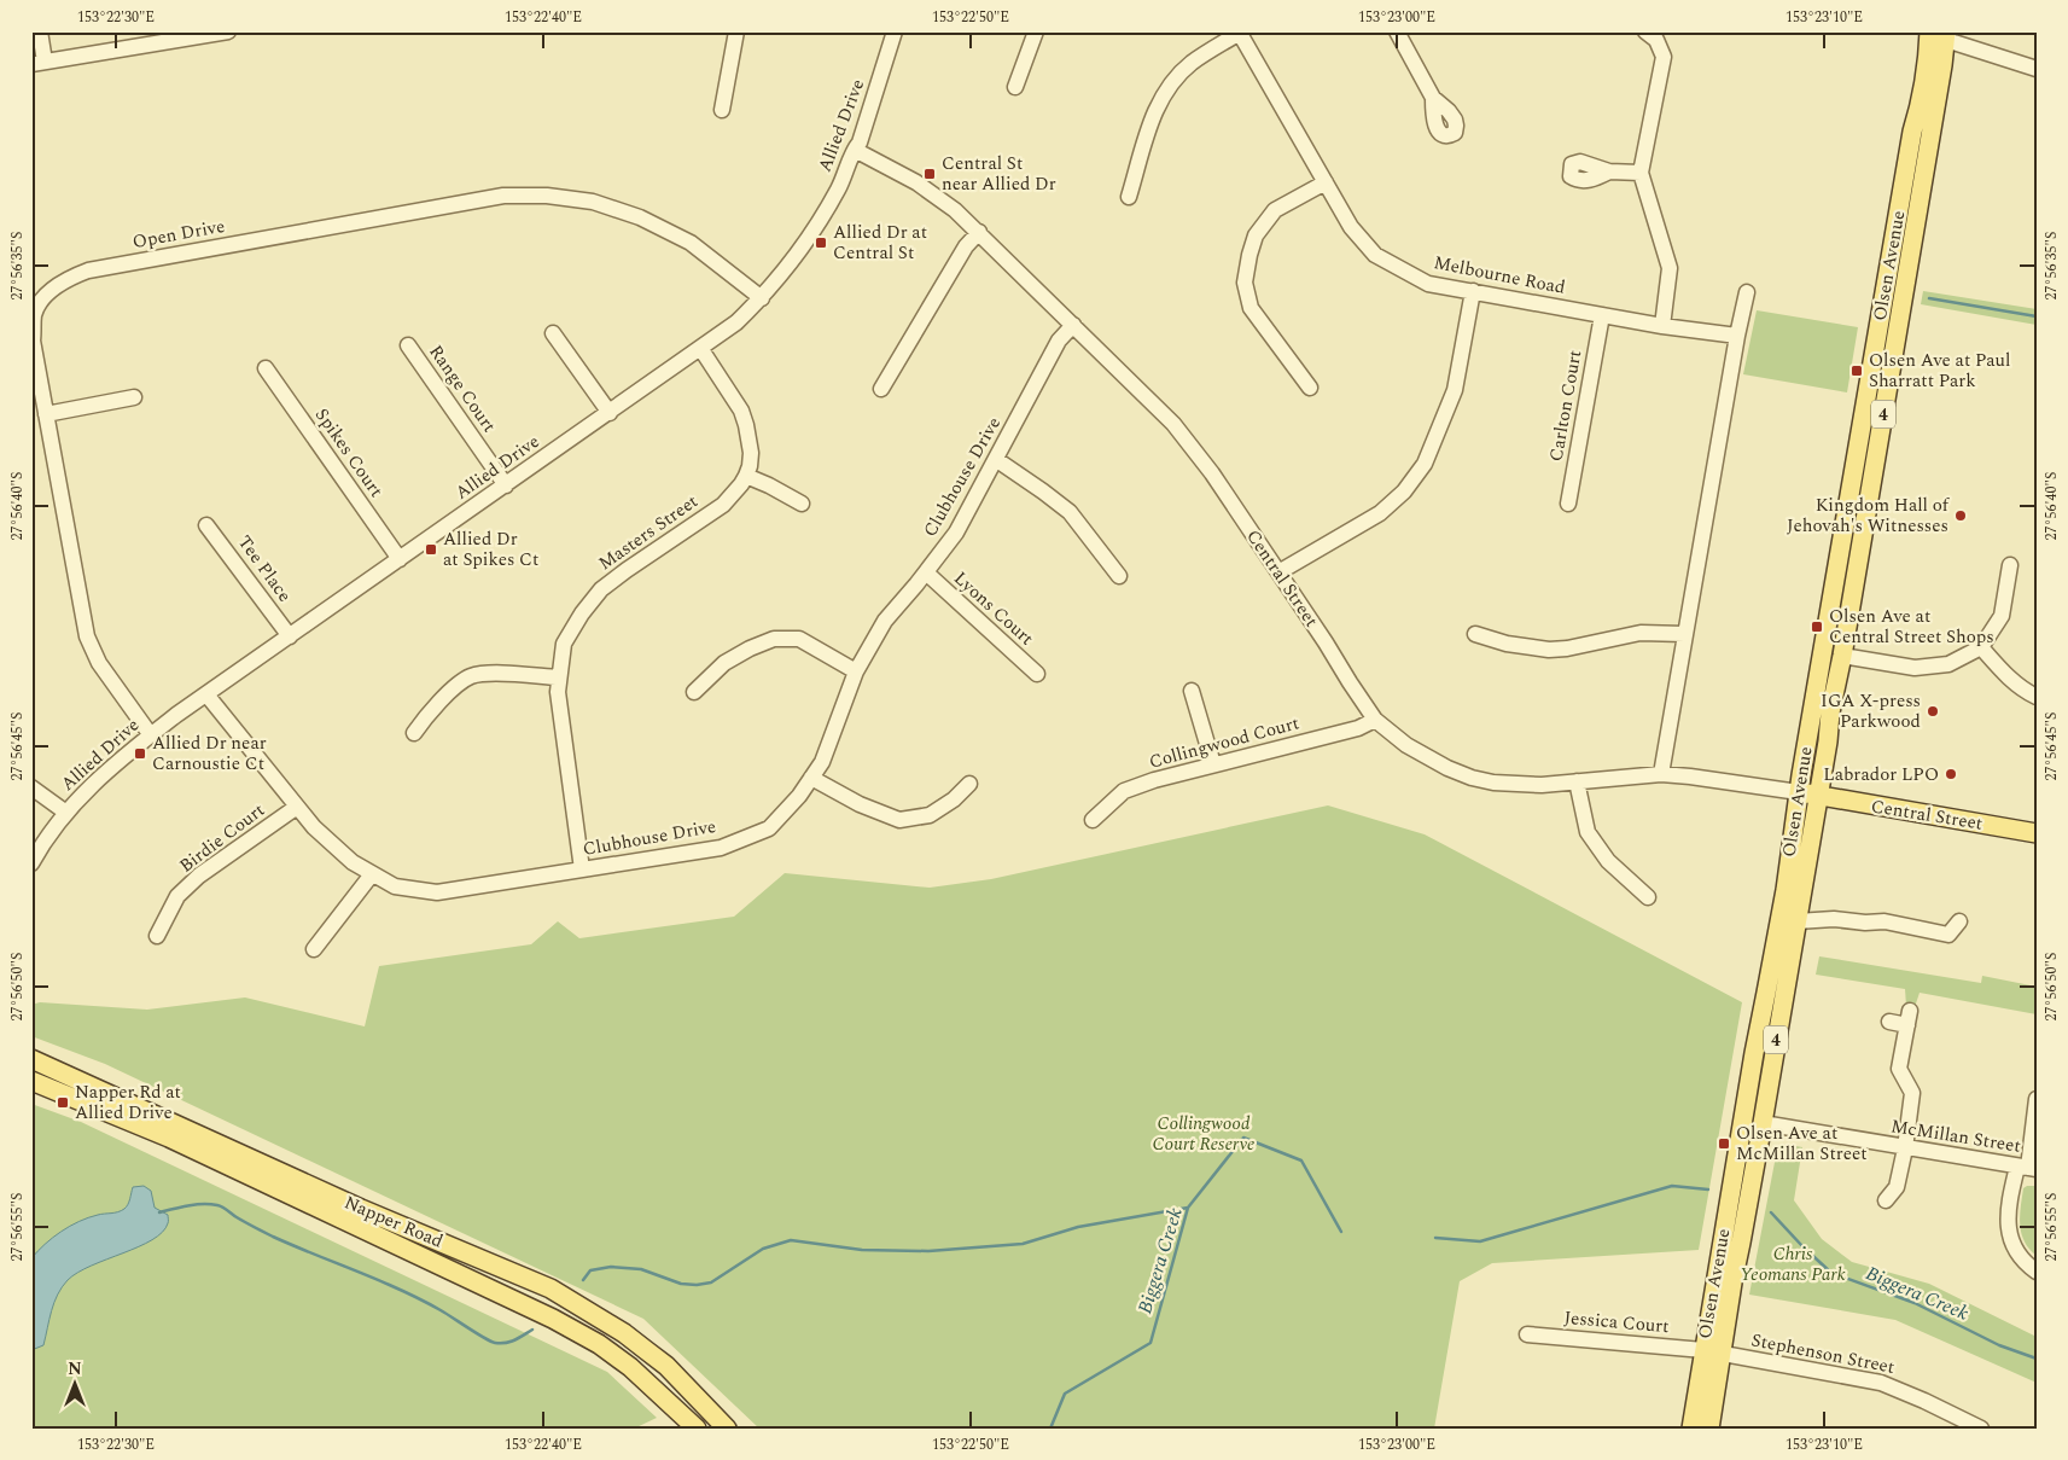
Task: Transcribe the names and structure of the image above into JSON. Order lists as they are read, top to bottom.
{
  "streets": {
    "main road": [
      "Olsen Avenue",
      "4",
      "Central Street",
      "Napper Road"
    ],
    "street": [
      "Allied Drive",
      "Open Drive",
      "Melbourne Road",
      "Range Court",
      "Carlton Court",
      "Spikes Court",
      "Clubhouse Drive",
      "Masters Street",
      "Tee Place",
      "Lyons Court",
      "Collingwood Court",
      "Birdie Court",
      "McMillan Street",
      "Jessica Court",
      "Stephenson Street"
    ]
  },
  "crossings": [
    ["Allied Drive", "Open Drive"],
    ["Allied Drive", "Range Court"],
    ["Allied Drive", "Spikes Court"],
    ["Allied Drive", "Clubhouse Drive"],
    ["Allied Drive", "Tee Place"],
    ["Allied Drive", "Central Street"],
    ["Olsen Avenue", "Central Street"],
    ["Olsen Avenue", "McMillan Street"],
    ["Olsen Avenue", "Jessica Court"],
    ["Olsen Avenue", "Stephenson Street"],
    ["Melbourne Road", "Carlton Court"],
    ["Clubhouse Drive", "Masters Street"],
    ["Clubhouse Drive", "Central Street"],
    ["Clubhouse Drive", "Lyons Court"],
    ["Clubhouse Drive", "Birdie Court"],
    ["Central Street", "Collingwood Court"],
    ["Jessica Court", "Stephenson Street"]
  ],
  "water": ["Biggera Creek"],
  "parks": ["Collingwood Court Reserve", "Chris Yeomans Park"],
  "places": {
    "transit": [
      "Central St near Allied Dr",
      "Allied Dr at Central St",
      "Olsen Ave at Paul Sharratt Park",
      "Allied Dr at Spikes Ct",
      "Olsen Ave at Central Street Shops",
      "Allied Dr near Carnoustie Ct",
      "Napper Rd at Allied Drive",
      "Olsen Ave at McMillan Street"
    ],
    "other": ["Kingdom Hall of Jehovah's Witnesses", "IGA X-press Parkwood", "Labrador LPO"]
  },
  "north": "top",
  "coordinates": [
    "153°22'30\"E",
    "153°22'40\"E",
    "153°22'50\"E",
    "153°23'00\"E",
    "153°23'10\"E",
    "27°56'35\"S",
    "27°56'40\"S",
    "27°56'45\"S",
    "27°56'50\"S",
    "27°56'55\"S"
  ]
}
